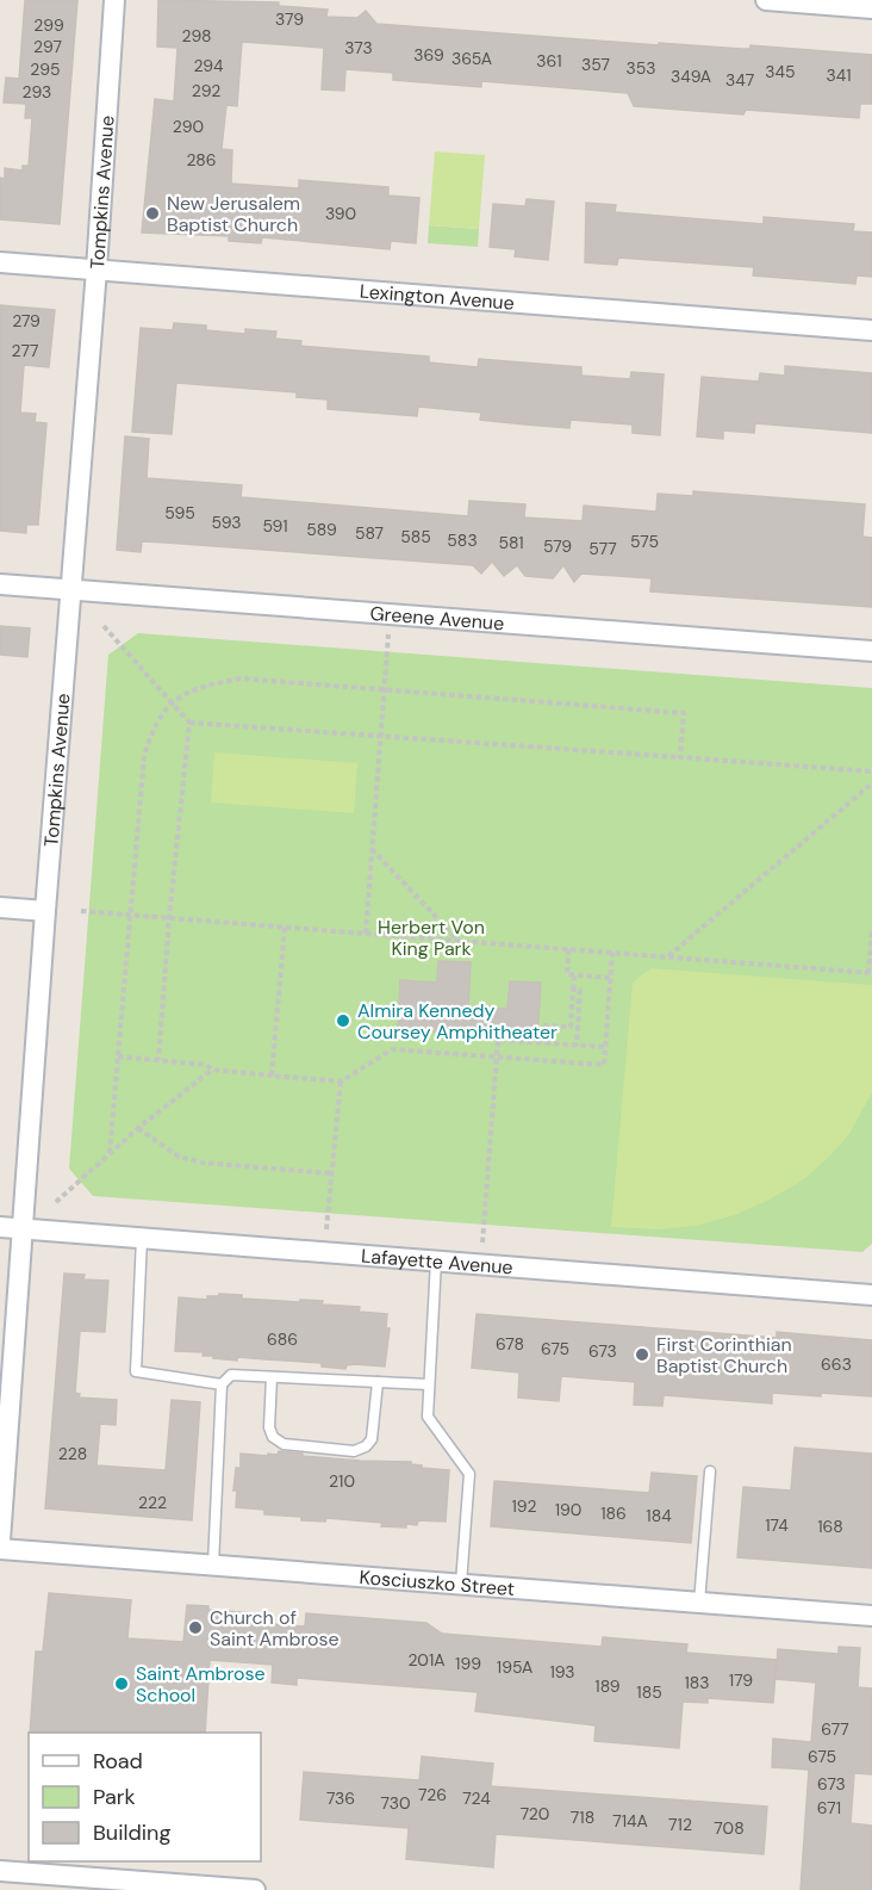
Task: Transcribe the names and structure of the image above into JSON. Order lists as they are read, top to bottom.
{
  "streets": {
    "street": [
      "Tompkins Avenue",
      "Lexington Avenue",
      "Greene Avenue",
      "Lafayette Avenue",
      "Kosciuszko Street"
    ]
  },
  "crossings": [
    ["Tompkins Avenue", "Lexington Avenue"],
    ["Tompkins Avenue", "Greene Avenue"],
    ["Tompkins Avenue", "Lafayette Avenue"]
  ],
  "parks": ["Herbert Von King Park"],
  "places": [
    "New Jerusalem Baptist Church",
    "Almira Kennedy Coursey Amphitheater",
    "First Corinthian Baptist Church",
    "Church of Saint Ambrose",
    "Saint Ambrose School"
  ],
  "house_numbers": [
    "379",
    "299",
    "298",
    "297",
    "373",
    "369",
    "365A",
    "361",
    "357",
    "294",
    "353",
    "295",
    "345",
    "341",
    "349A",
    "347",
    "292",
    "293",
    "290",
    "286",
    "390",
    "279",
    "277",
    "595",
    "593",
    "591",
    "589",
    "587",
    "585",
    "583",
    "575",
    "581",
    "579",
    "577",
    "686",
    "678",
    "675",
    "673",
    "663",
    "228",
    "210",
    "222",
    "192",
    "190",
    "186",
    "184",
    "174",
    "168",
    "201A",
    "199",
    "195A",
    "193",
    "179",
    "183",
    "189",
    "185",
    "677",
    "675",
    "673",
    "726",
    "736",
    "724",
    "730",
    "671",
    "720",
    "718",
    "714A",
    "712",
    "708"
  ],
  "legend": ["Road", "Park", "Building"]
}
